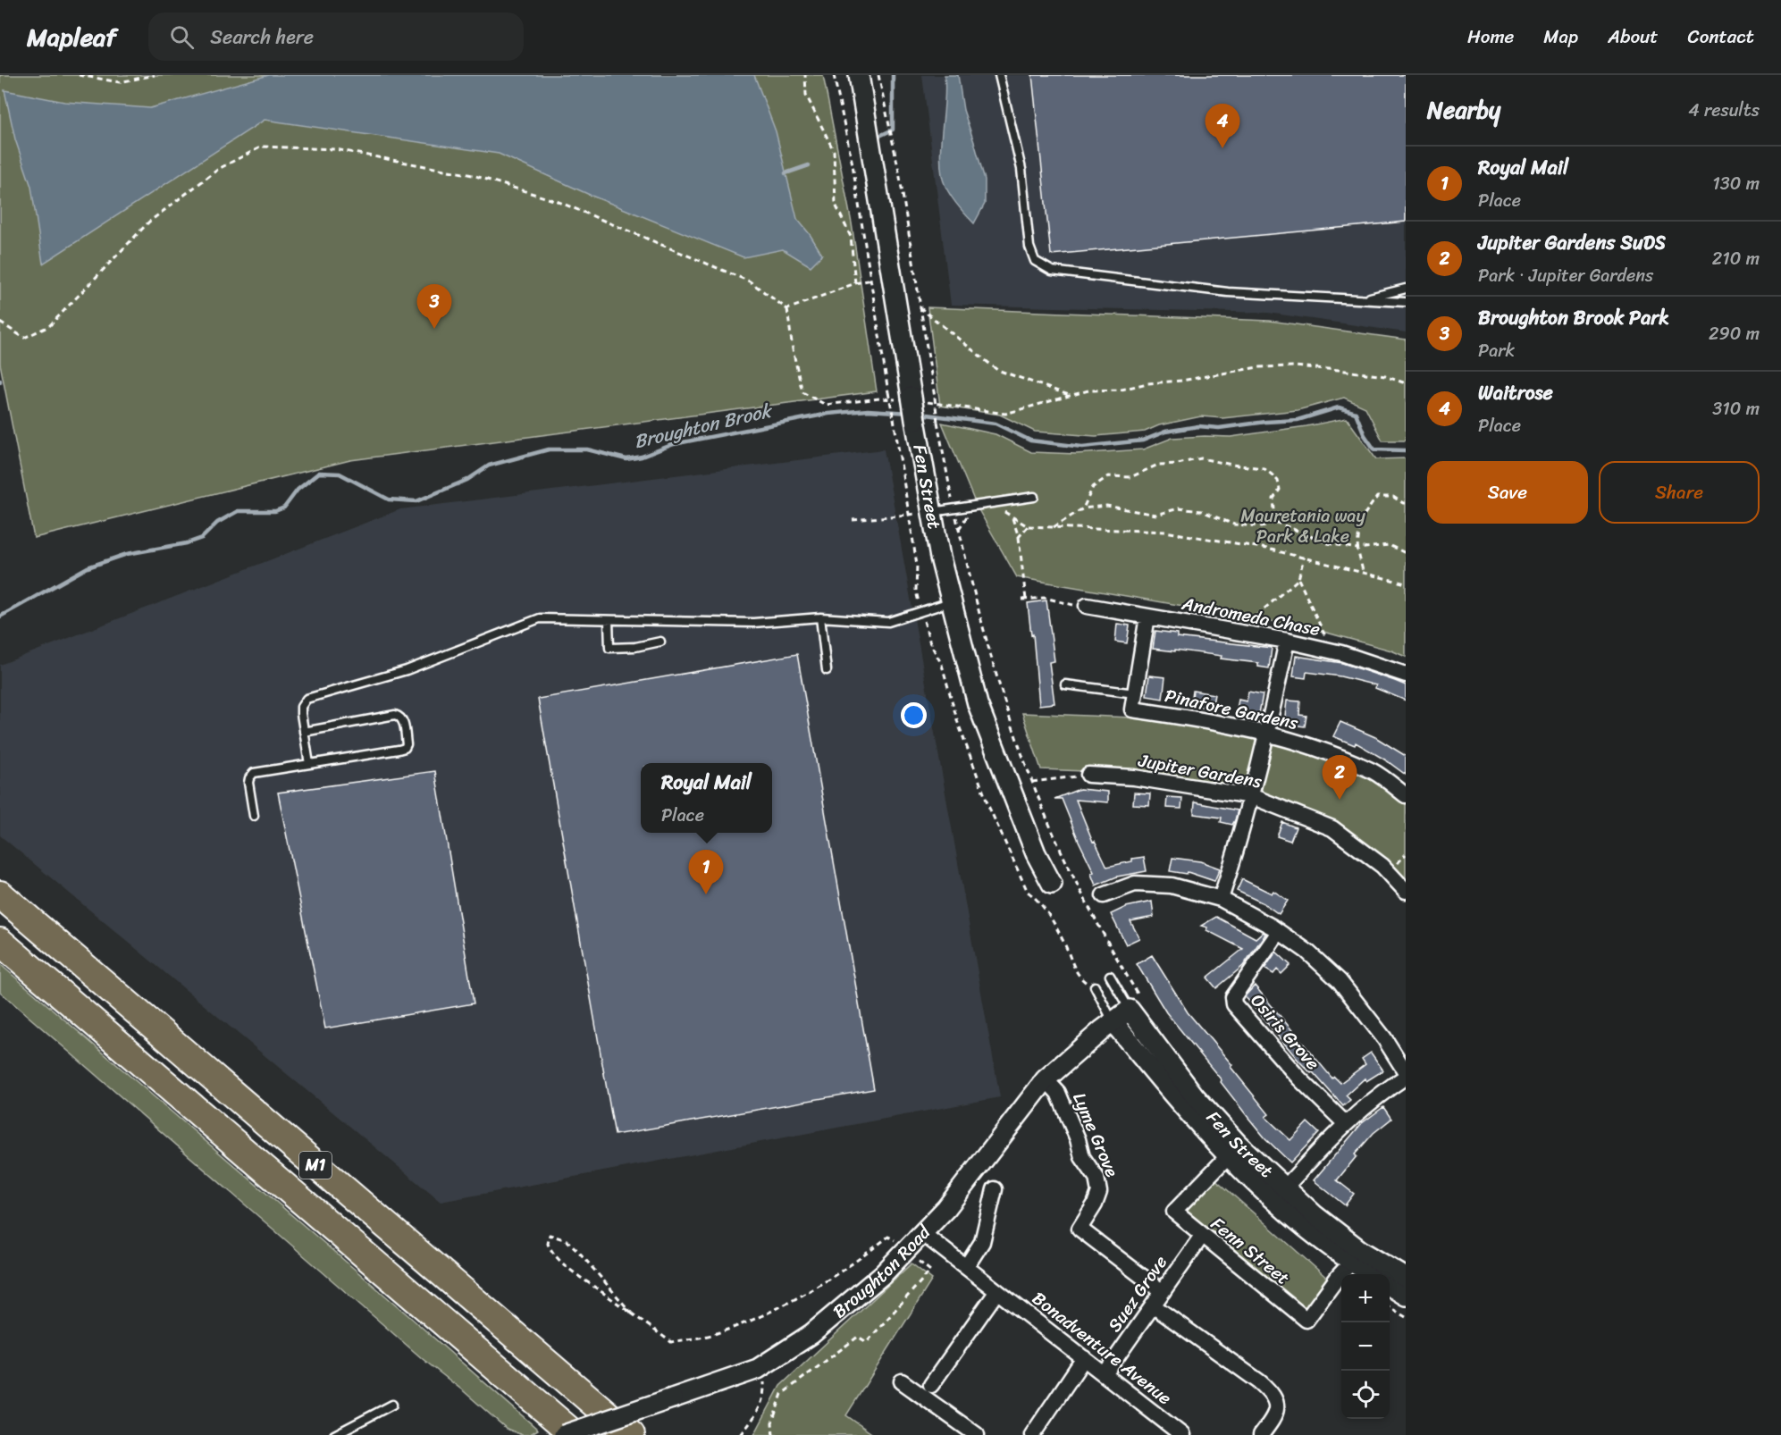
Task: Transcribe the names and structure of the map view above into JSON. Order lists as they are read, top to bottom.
{
  "streets": {
    "highway": ["M1"],
    "street": [
      "Fen Street",
      "Andromeda Chase",
      "Pinafore Gardens",
      "Jupiter Gardens",
      "Osiris Grove",
      "Lyme Grove",
      "Fenn Street",
      "Broughton Road",
      "Suez Grove",
      "Bonadventure Avenue"
    ]
  },
  "crossings": [
    ["Fen Street", "Fenn Street"],
    ["Fen Street", "Broughton Road"],
    ["Lyme Grove", "Broughton Road"],
    ["Lyme Grove", "Suez Grove"],
    ["Fenn Street", "Suez Grove"],
    ["Broughton Road", "Bonadventure Avenue"],
    ["Suez Grove", "Bonadventure Avenue"]
  ],
  "water": ["Broughton Brook"],
  "parks": ["Mauretania way Park & Lake"],
  "page": {
    "header": "Mapleaf",
    "search": "Search here",
    "nav": [
      "Home",
      "Map",
      "About",
      "Contact"
    ],
    "heading": ["Nearby", "4 results"],
    "pins": [
      "4",
      "3",
      "2",
      "1"
    ],
    "list": [
      {
        "mark": "1",
        "name": "Royal Mail",
        "note": "Place",
        "value": "130 m"
      },
      {
        "mark": "2",
        "name": "Jupiter Gardens SuDS",
        "note": "Park · Jupiter Gardens",
        "value": "210 m"
      },
      {
        "mark": "3",
        "name": "Broughton Brook Park",
        "note": "Park",
        "value": "290 m"
      },
      {
        "mark": "4",
        "name": "Waitrose",
        "note": "Place",
        "value": "310 m"
      }
    ],
    "buttons": ["Save", "Share"],
    "popup": ["Royal Mail", "Place"],
    "map_buttons": ["+", "−"]
  }
}
